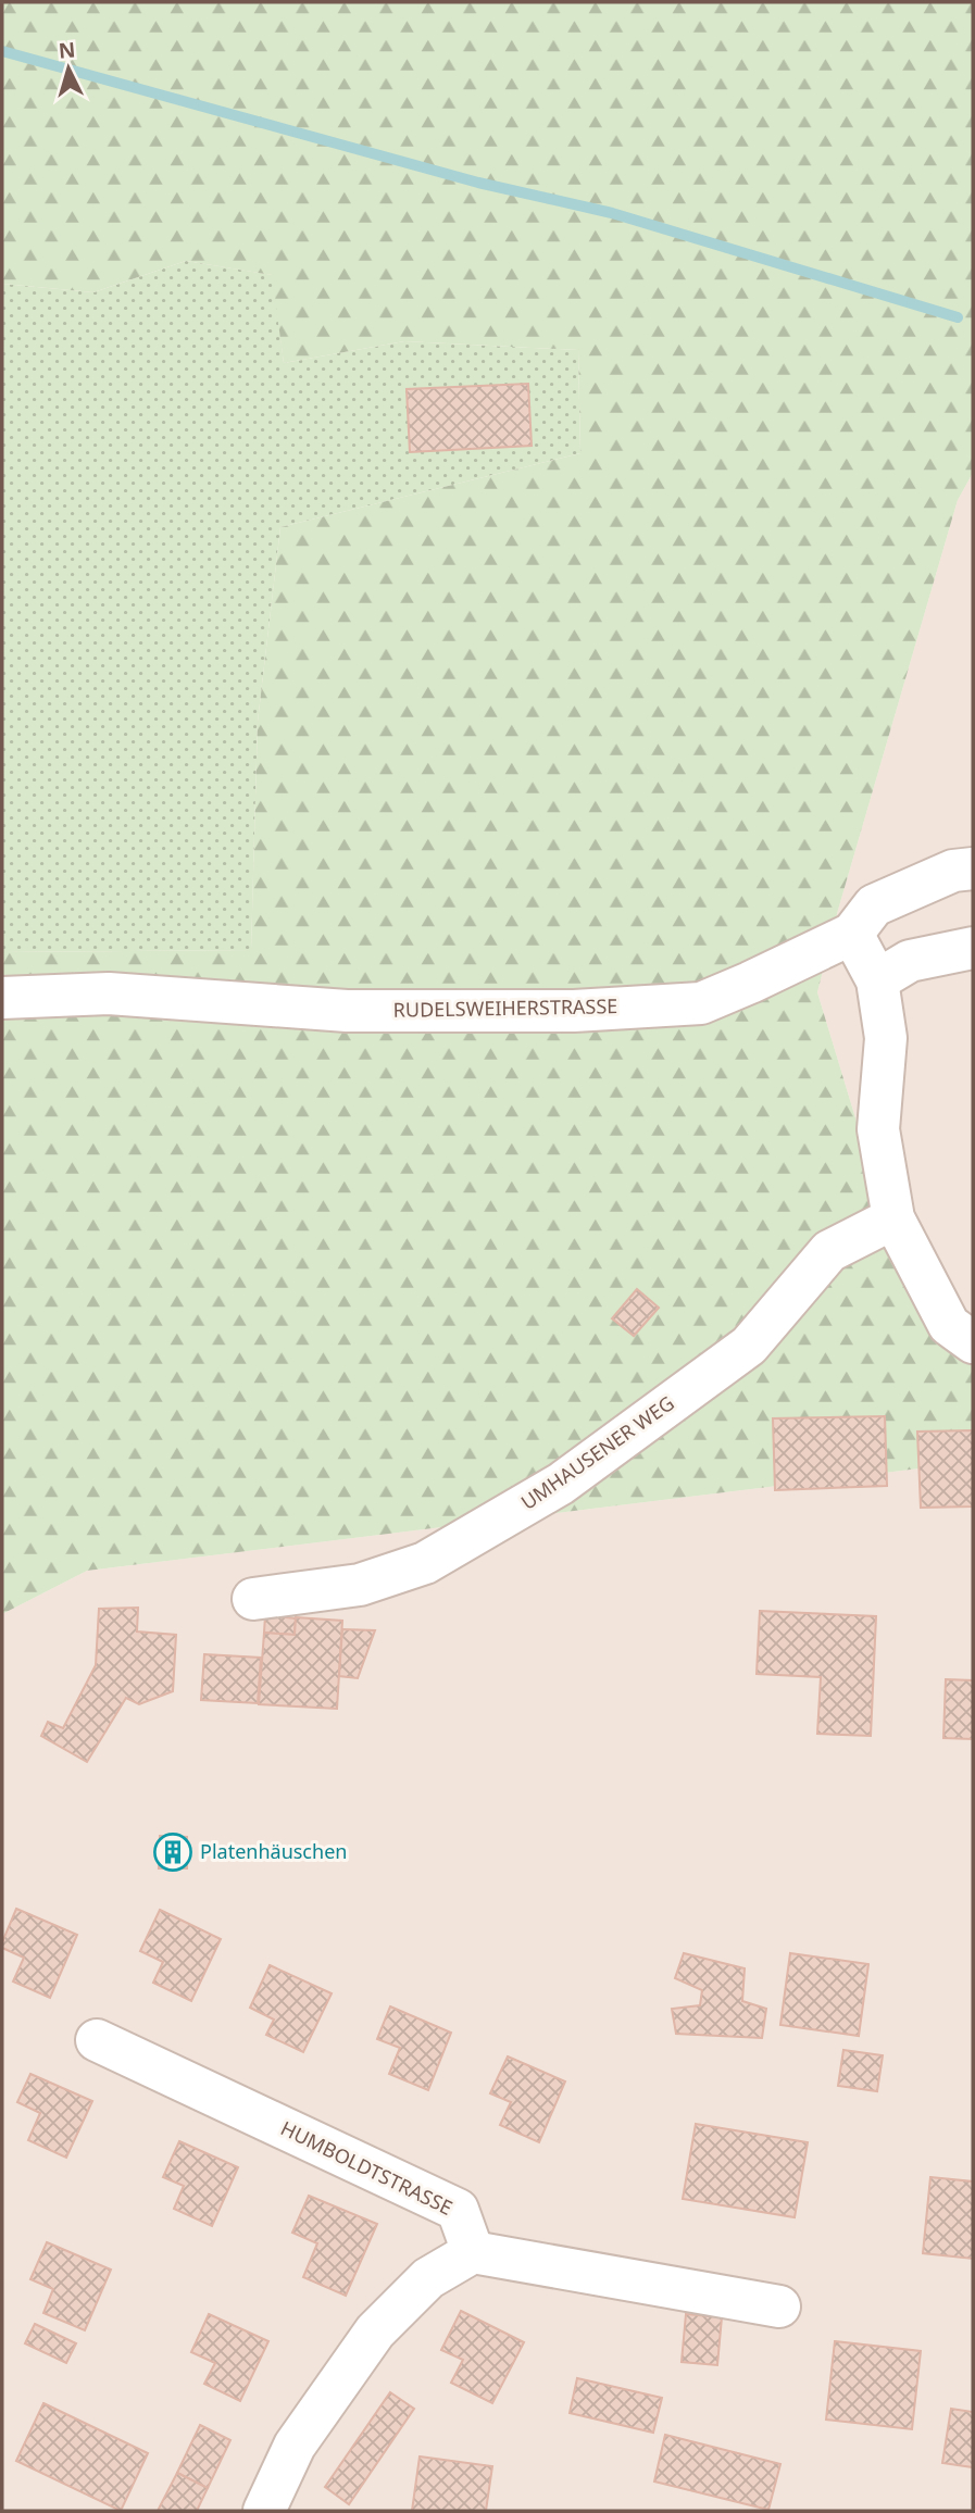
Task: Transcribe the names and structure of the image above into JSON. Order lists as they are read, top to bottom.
{
  "streets": {
    "street": ["RUDELSWEIHERSTRASSE", "UMHAUSENER WEG", "HUMBOLDTSTRASSE"]
  },
  "places": {
    "building": ["Platenhäuschen"]
  },
  "north": "top"
}
